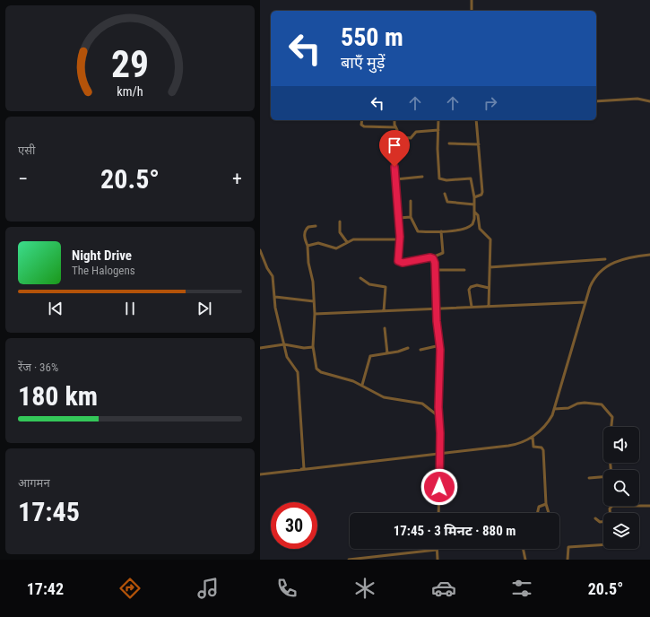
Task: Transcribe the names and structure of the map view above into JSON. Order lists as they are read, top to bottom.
{
  "page": {
    "turn": ["550 m", "बाएँ मुड़ें"],
    "tile": [
      "एसी",
      ["रेंज · 36%", "180 km"],
      ["आगमन", "17:45"]
    ],
    "heat": ["−", "20.5°", "+"],
    "song": ["Night Drive", "The Halogens"],
    "limit": "30",
    "trip": "17:45 · 3 मिनट · 880 m",
    "tabs": ["17:42", "20.5°"],
    "gauge": ["29", "km/h"]
  }
}
